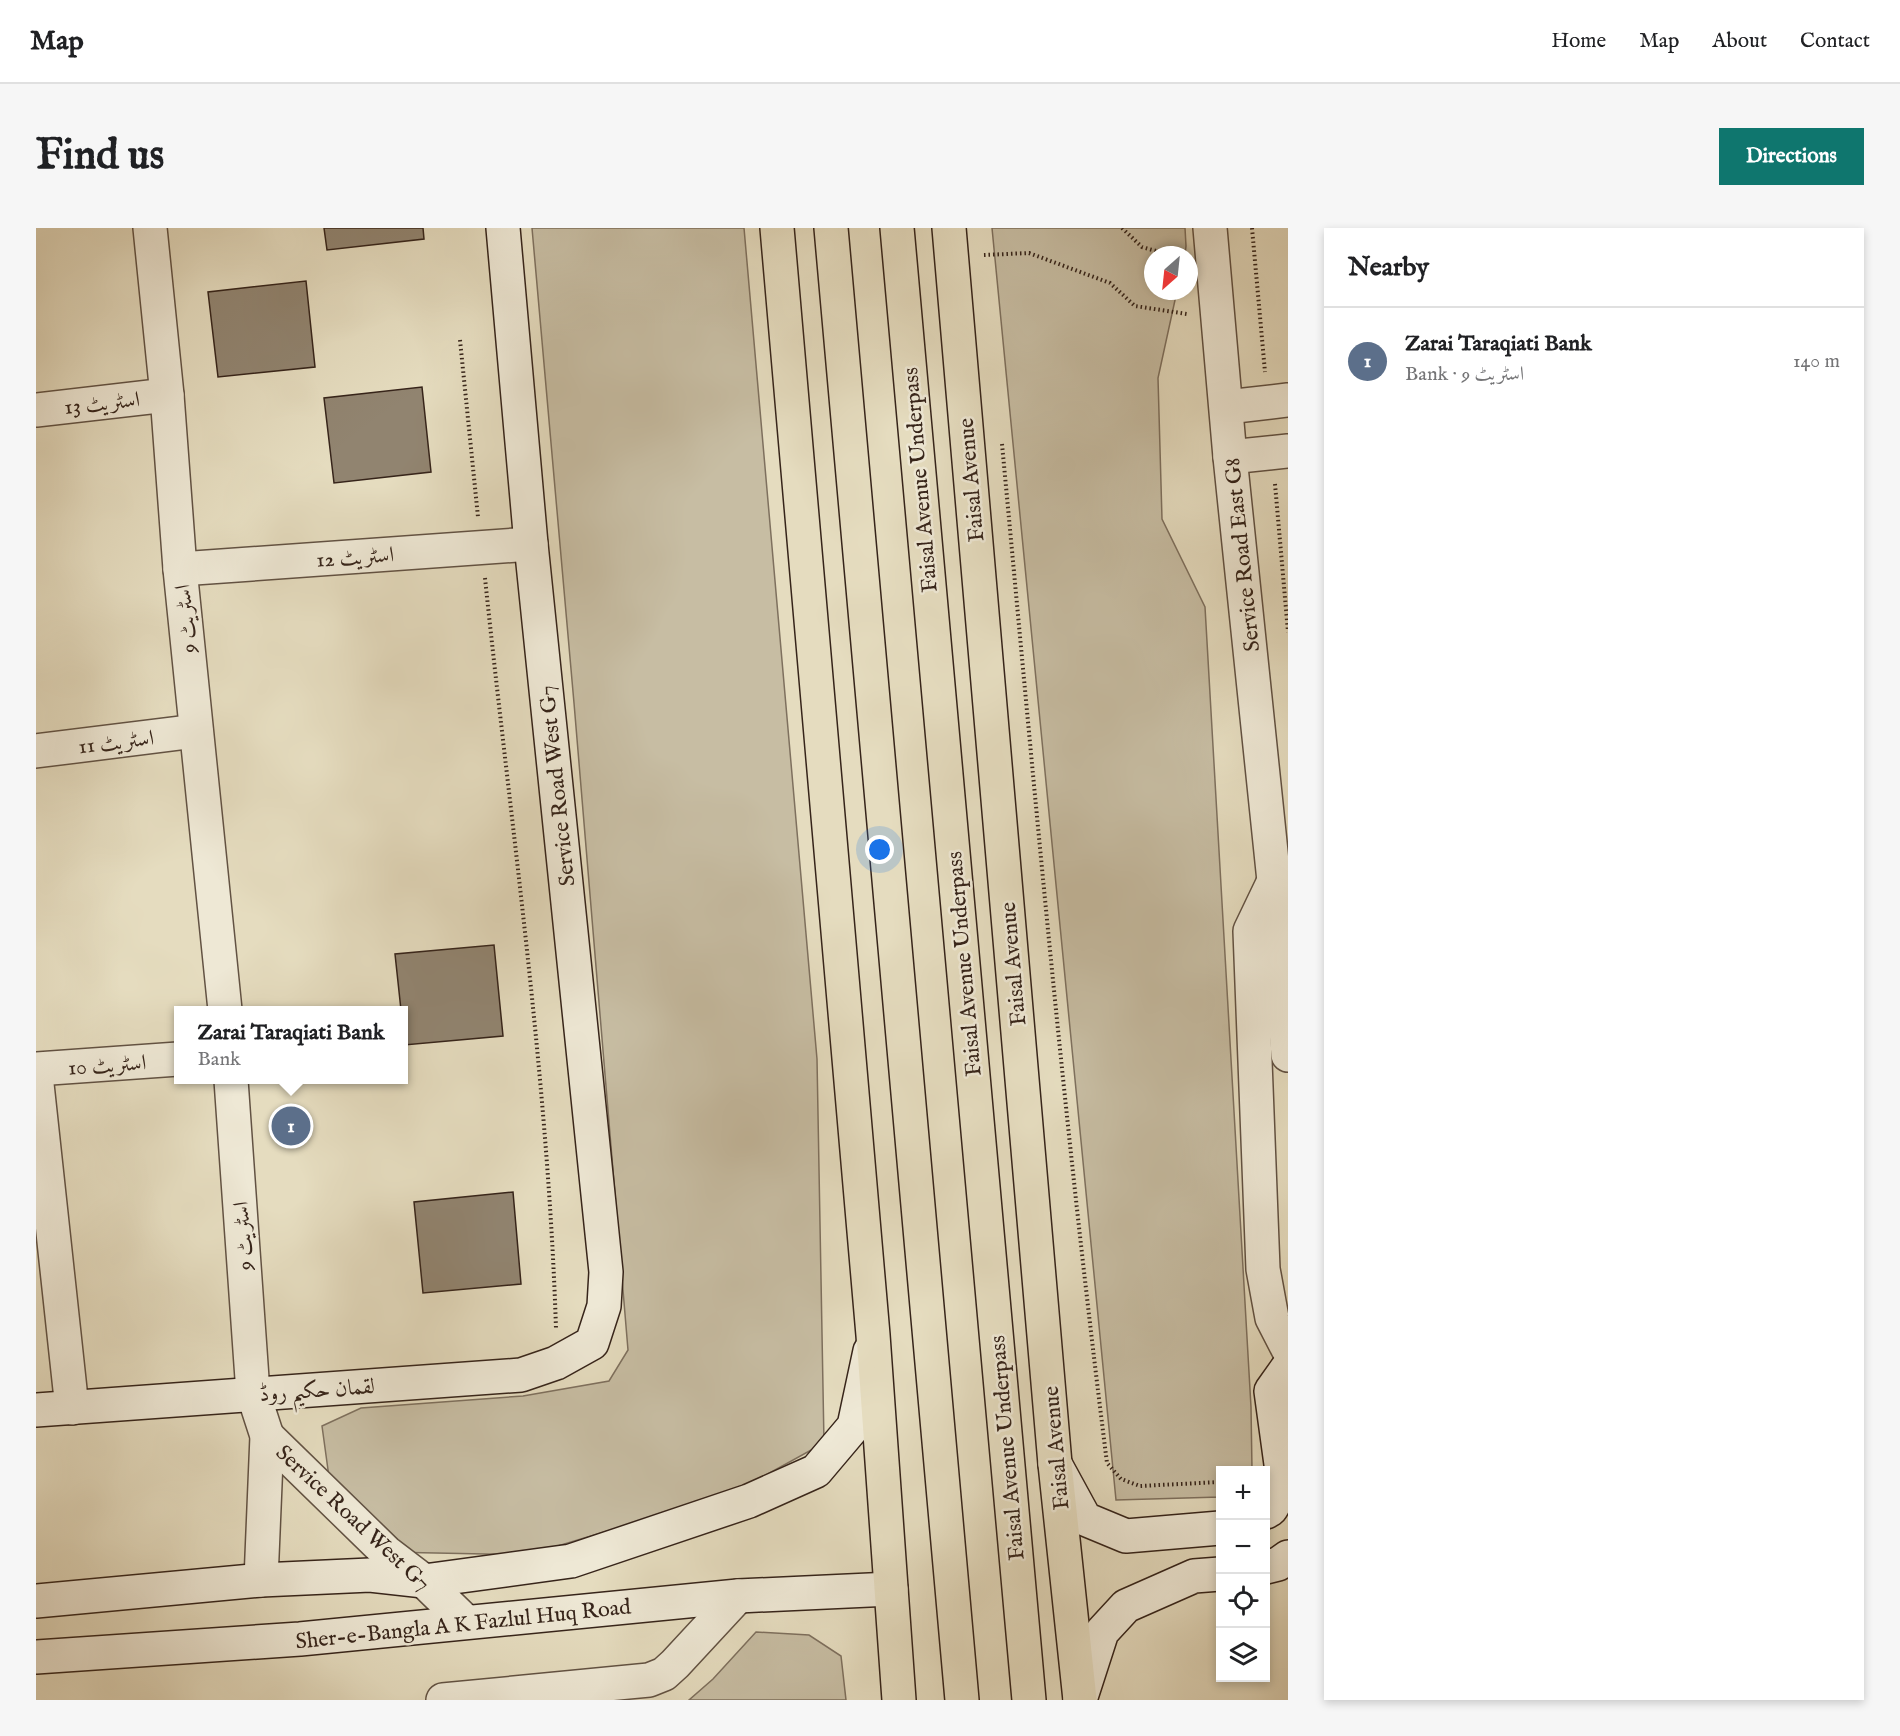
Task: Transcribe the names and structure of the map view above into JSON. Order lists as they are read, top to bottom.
{
  "streets": {
    "main road": ["Faisal Avenue Underpass", "Faisal Avenue"],
    "street": [
      "اسٹریٹ 13",
      "Service Road East G8",
      "اسٹریٹ 12",
      "اسٹریٹ 9",
      "اسٹریٹ 11",
      "Service Road West G7",
      "اسٹریٹ 10",
      "لقمان حکیم روڈ",
      "Sher-e-Bangla A K Fazlul Huq Road"
    ]
  },
  "crossings": [
    ["اسٹریٹ 13", "اسٹریٹ 9"],
    ["اسٹریٹ 12", "اسٹریٹ 9"],
    ["اسٹریٹ 12", "Service Road West G7"],
    ["اسٹریٹ 9", "اسٹریٹ 11"],
    ["اسٹریٹ 9", "Service Road West G7"],
    ["اسٹریٹ 9", "لقمان حکیم روڈ"],
    ["Service Road West G7", "لقمان حکیم روڈ"],
    ["Service Road West G7", "Sher-e-Bangla A K Fazlul Huq Road"]
  ],
  "north": "bottom left",
  "page": {
    "header": "Map",
    "nav": [
      "Home",
      "Map",
      "About",
      "Contact"
    ],
    "buttons": "Directions",
    "title": "Find us",
    "heading": "Nearby",
    "list": [
      {
        "mark": "1",
        "name": "Zarai Taraqiati Bank",
        "note": "Bank · اسٹریٹ 9",
        "value": "140 m"
      }
    ],
    "popup": ["Zarai Taraqiati Bank", "Bank"],
    "pins": "1",
    "map_buttons": ["+", "−"]
  }
}
